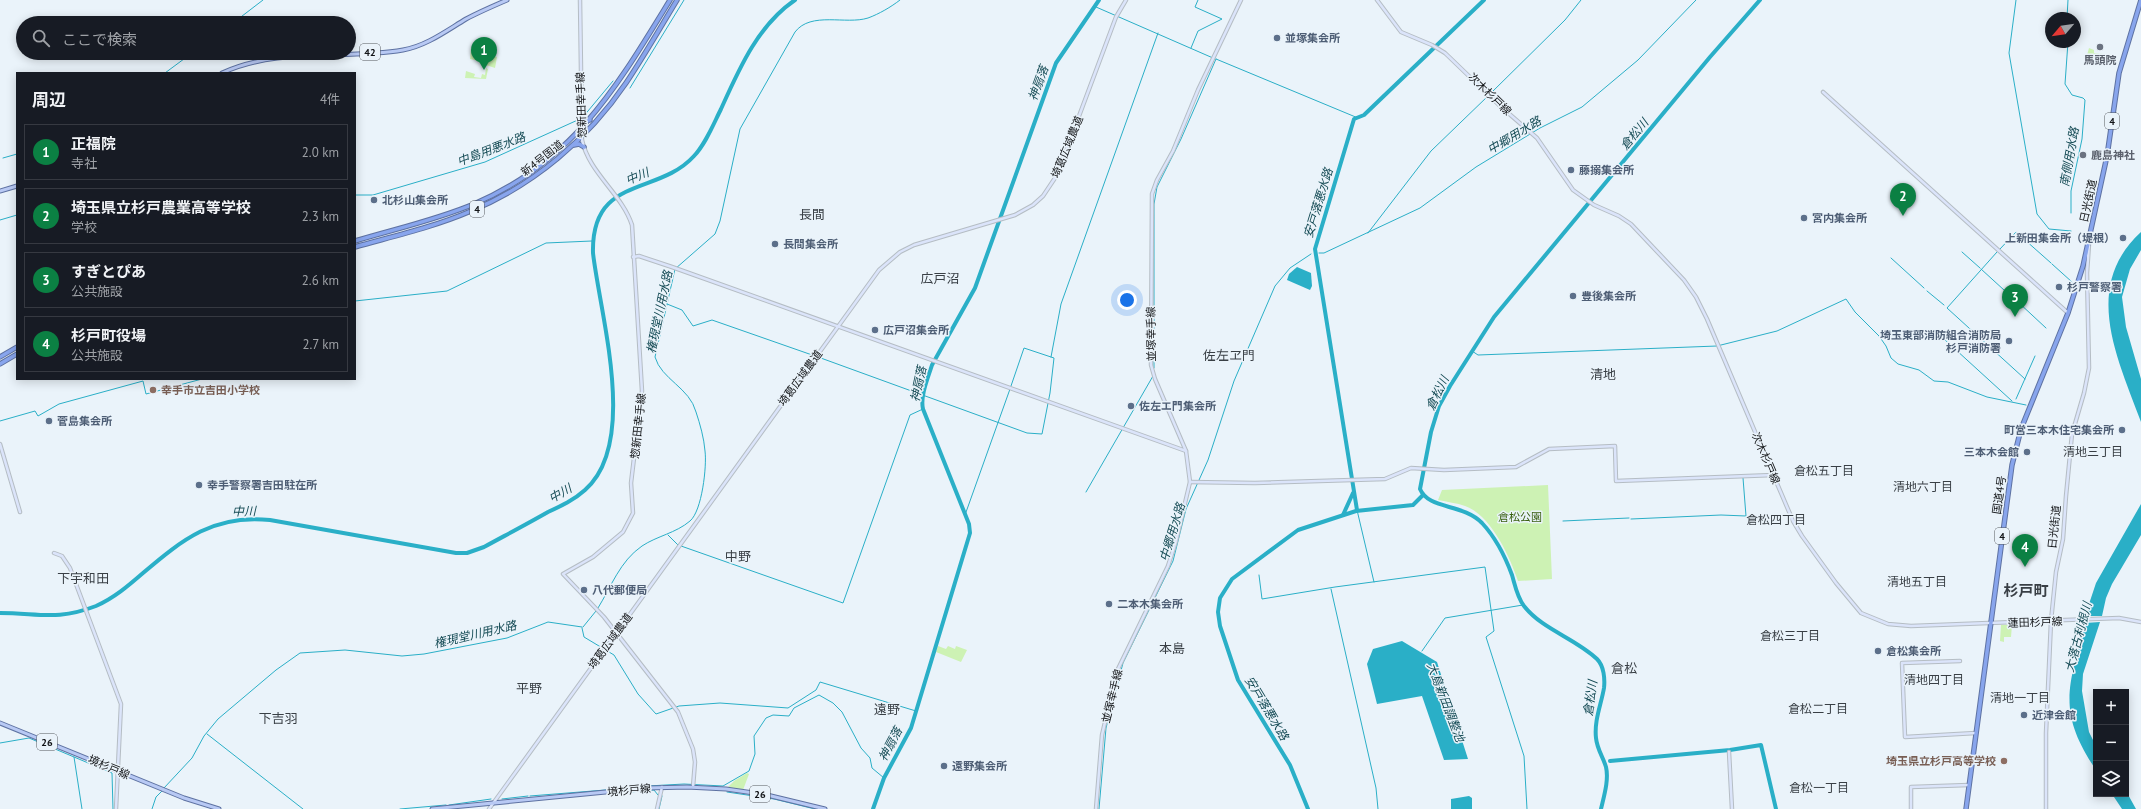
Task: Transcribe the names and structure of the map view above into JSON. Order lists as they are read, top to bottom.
{
  "streets": {
    "highway": [
      "4",
      "新4号国道",
      "日光街道",
      "国道4号"
    ],
    "main road": [
      "42",
      "次木杉戸線",
      "惣新田幸手線",
      "埼葛広域農道",
      "並塚幸手線",
      "蓮田杉戸線",
      "26",
      "境杉戸線"
    ]
  },
  "crossings": [
    ["次木杉戸線", "国道4号"],
    ["次木杉戸線", "蓮田杉戸線"],
    ["惣新田幸手線", "埼葛広域農道"],
    ["惣新田幸手線", "新4号国道"],
    ["惣新田幸手線", "境杉戸線"],
    ["埼葛広域農道", "境杉戸線"],
    ["日光街道", "国道4号"],
    ["日光街道", "蓮田杉戸線"],
    ["国道4号", "蓮田杉戸線"]
  ],
  "districts": [
    "長間",
    "広戸沼",
    "佐左ヱ門",
    "清地",
    "清地三丁目",
    "倉松五丁目",
    "清地六丁目",
    "倉松四丁目",
    "中野",
    "下宇和田",
    "清地五丁目",
    "杉戸町",
    "倉松三丁目",
    "本島",
    "倉松",
    "清地四丁目",
    "平野",
    "清地一丁目",
    "倉松二丁目",
    "遠野",
    "下吉羽",
    "倉松一丁目"
  ],
  "water": [
    "神扇落",
    "倉松川",
    "中郷用水路",
    "中島用悪水路",
    "南側用水路",
    "中川",
    "安戸落悪水路",
    "権現堂川用水路",
    "大落古利根川",
    "大島新田調整池"
  ],
  "parks": ["倉松公園"],
  "places": [
    "並塚集会所",
    "馬頭院",
    "鹿島神社",
    "藤搦集会所",
    "北杉山集会所",
    "宮内集会所",
    "上新田集会所（堤根）",
    "長間集会所",
    "杉戸警察署",
    "豊後集会所",
    "広戸沼集会所",
    "埼玉東部消防組合消防局 杉戸消防署",
    "幸手市立吉田小学校",
    "佐左エ門集会所",
    "菅島集会所",
    "町営三本木住宅集会所",
    "三本木会館",
    "幸手警察署吉田駐在所",
    "八代郵便局",
    "二本木集会所",
    "倉松集会所",
    "近津会館",
    "埼玉県立杉戸高等学校",
    "遠野集会所"
  ],
  "north": "bottom left",
  "page": {
    "search": "ここで検索",
    "pins": [
      "1",
      "2",
      "3",
      "4"
    ],
    "heading": ["周辺", "4件"],
    "list": [
      {
        "mark": "1",
        "name": "正福院",
        "note": "寺社",
        "value": "2.0 km"
      },
      {
        "mark": "2",
        "name": "埼玉県立杉戸農業高等学校",
        "note": "学校",
        "value": "2.3 km"
      },
      {
        "mark": "3",
        "name": "すぎとぴあ",
        "note": "公共施設",
        "value": "2.6 km"
      },
      {
        "mark": "4",
        "name": "杉戸町役場",
        "note": "公共施設",
        "value": "2.7 km"
      }
    ],
    "map_buttons": ["+", "−"]
  }
}
